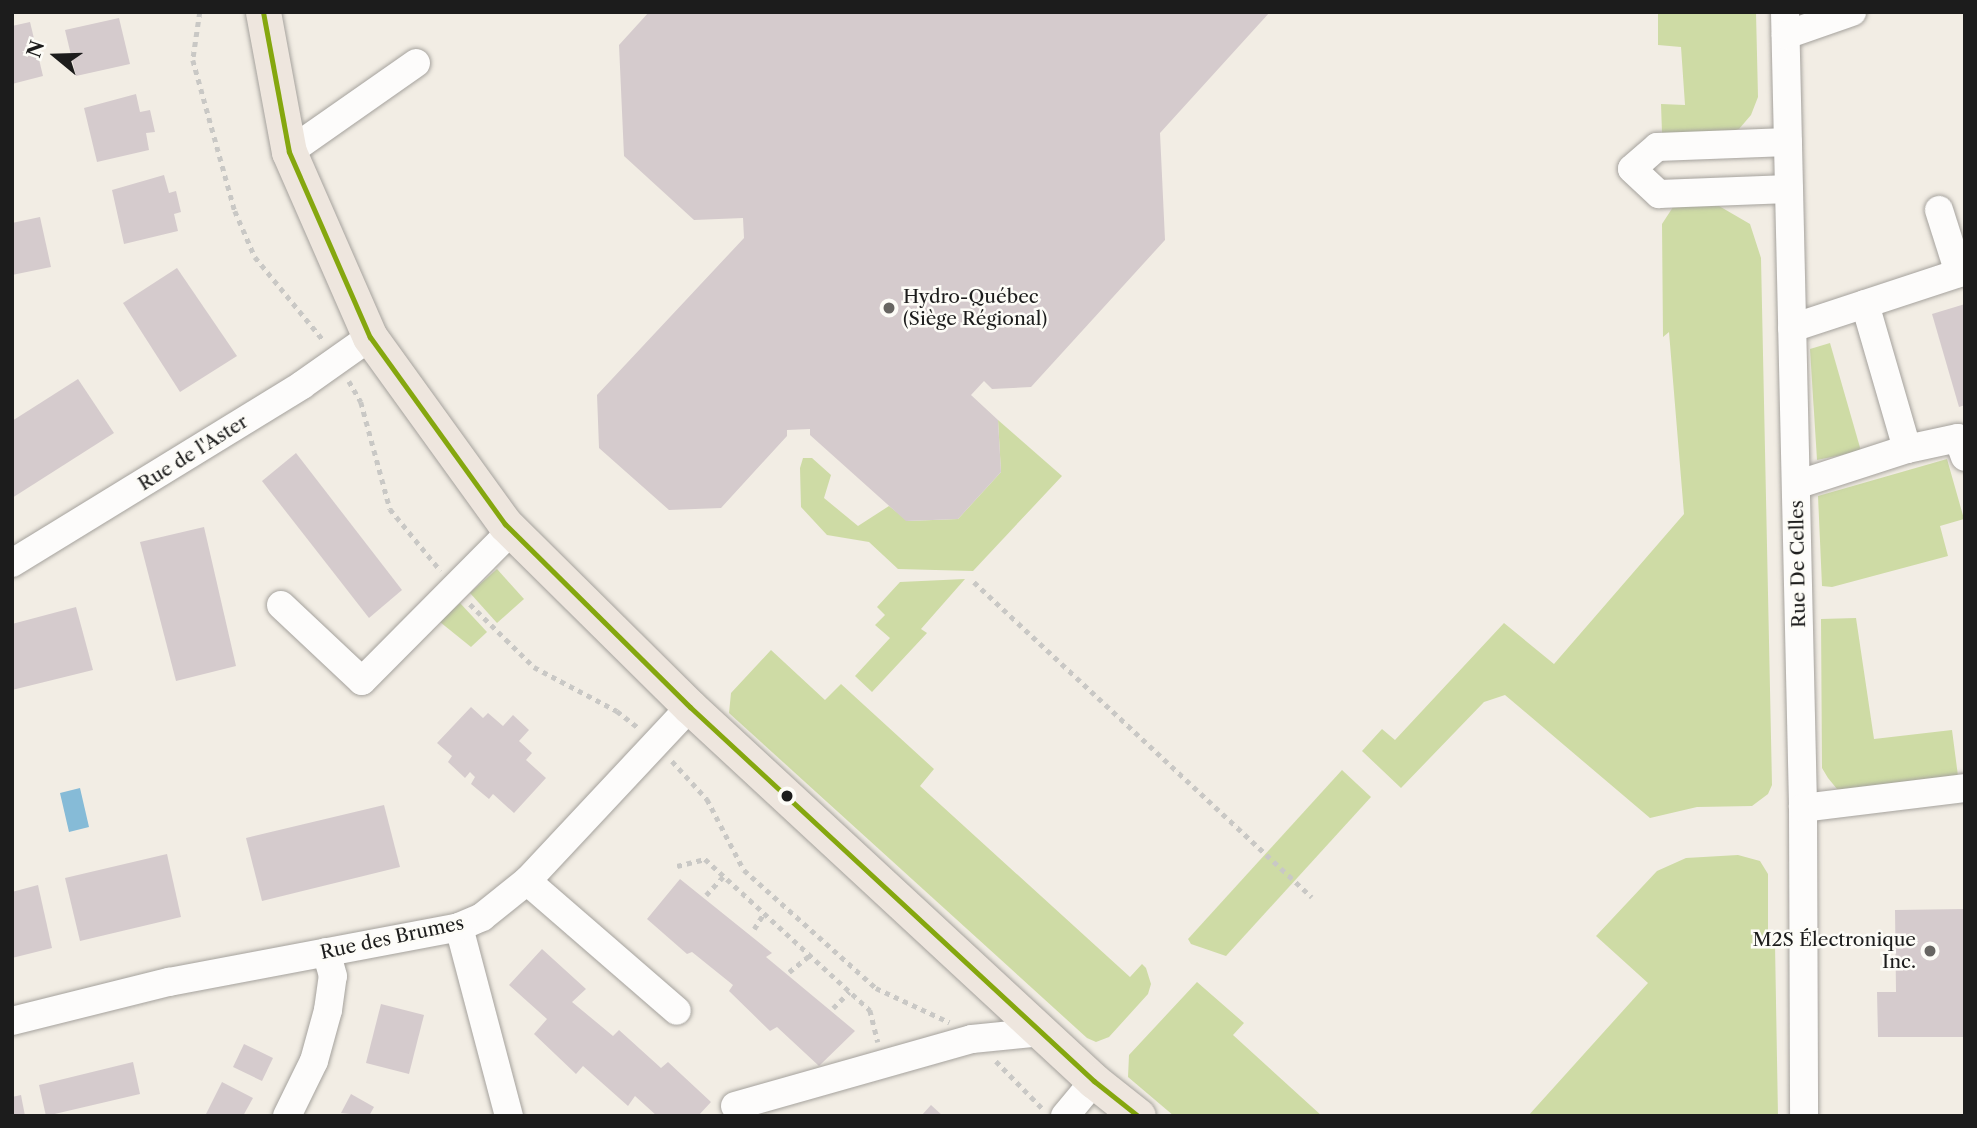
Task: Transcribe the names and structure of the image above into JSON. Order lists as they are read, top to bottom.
{
  "streets": {
    "street": ["Rue de l'Aster", "Rue De Celles", "Rue des Brumes"]
  },
  "places": ["Hydro-Québec (Siège Régional)", "M2S Électronique Inc."],
  "north": "left"
}
